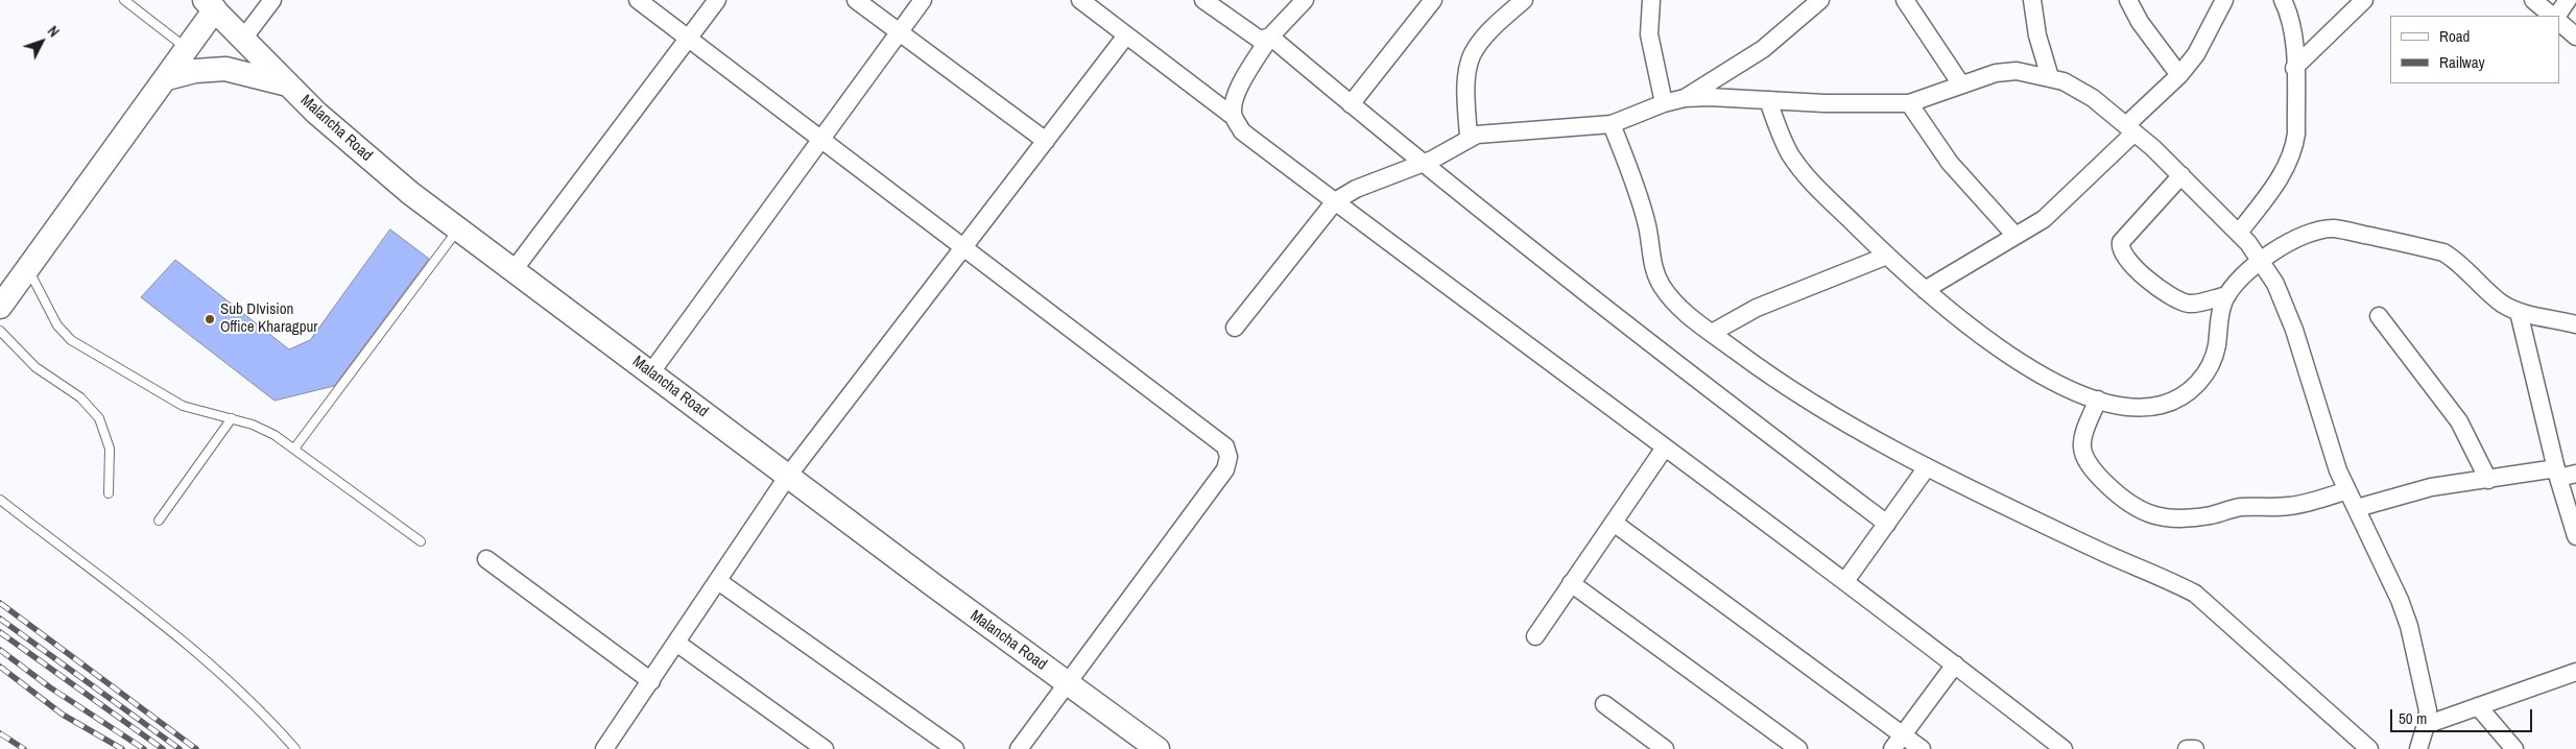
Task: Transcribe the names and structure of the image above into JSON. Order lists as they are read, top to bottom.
{
  "streets": {
    "main road": ["Malancha Road"]
  },
  "places": ["Sub DIvision Office Kharagpur"],
  "legend": ["Road", "Railway"],
  "scale_bar": "50 m",
  "north": "top right"
}
